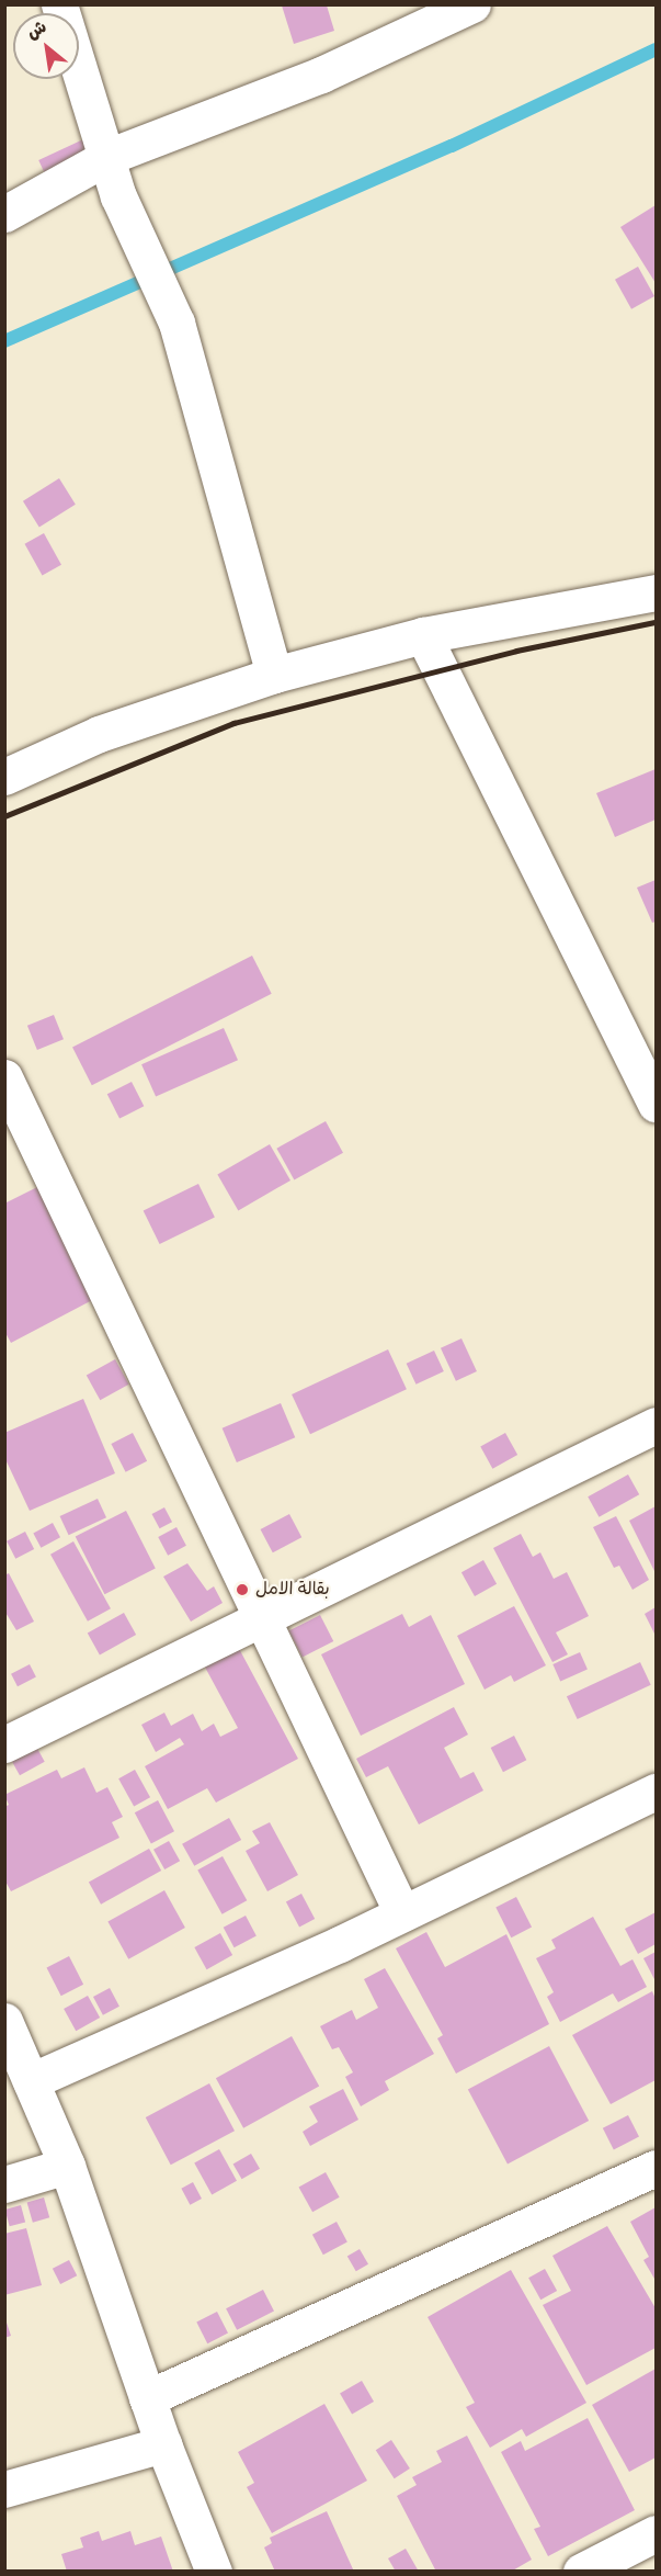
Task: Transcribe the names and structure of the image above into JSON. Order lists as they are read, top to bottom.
{
  "places": ["بقالة الامل"],
  "north": "top left"
}
